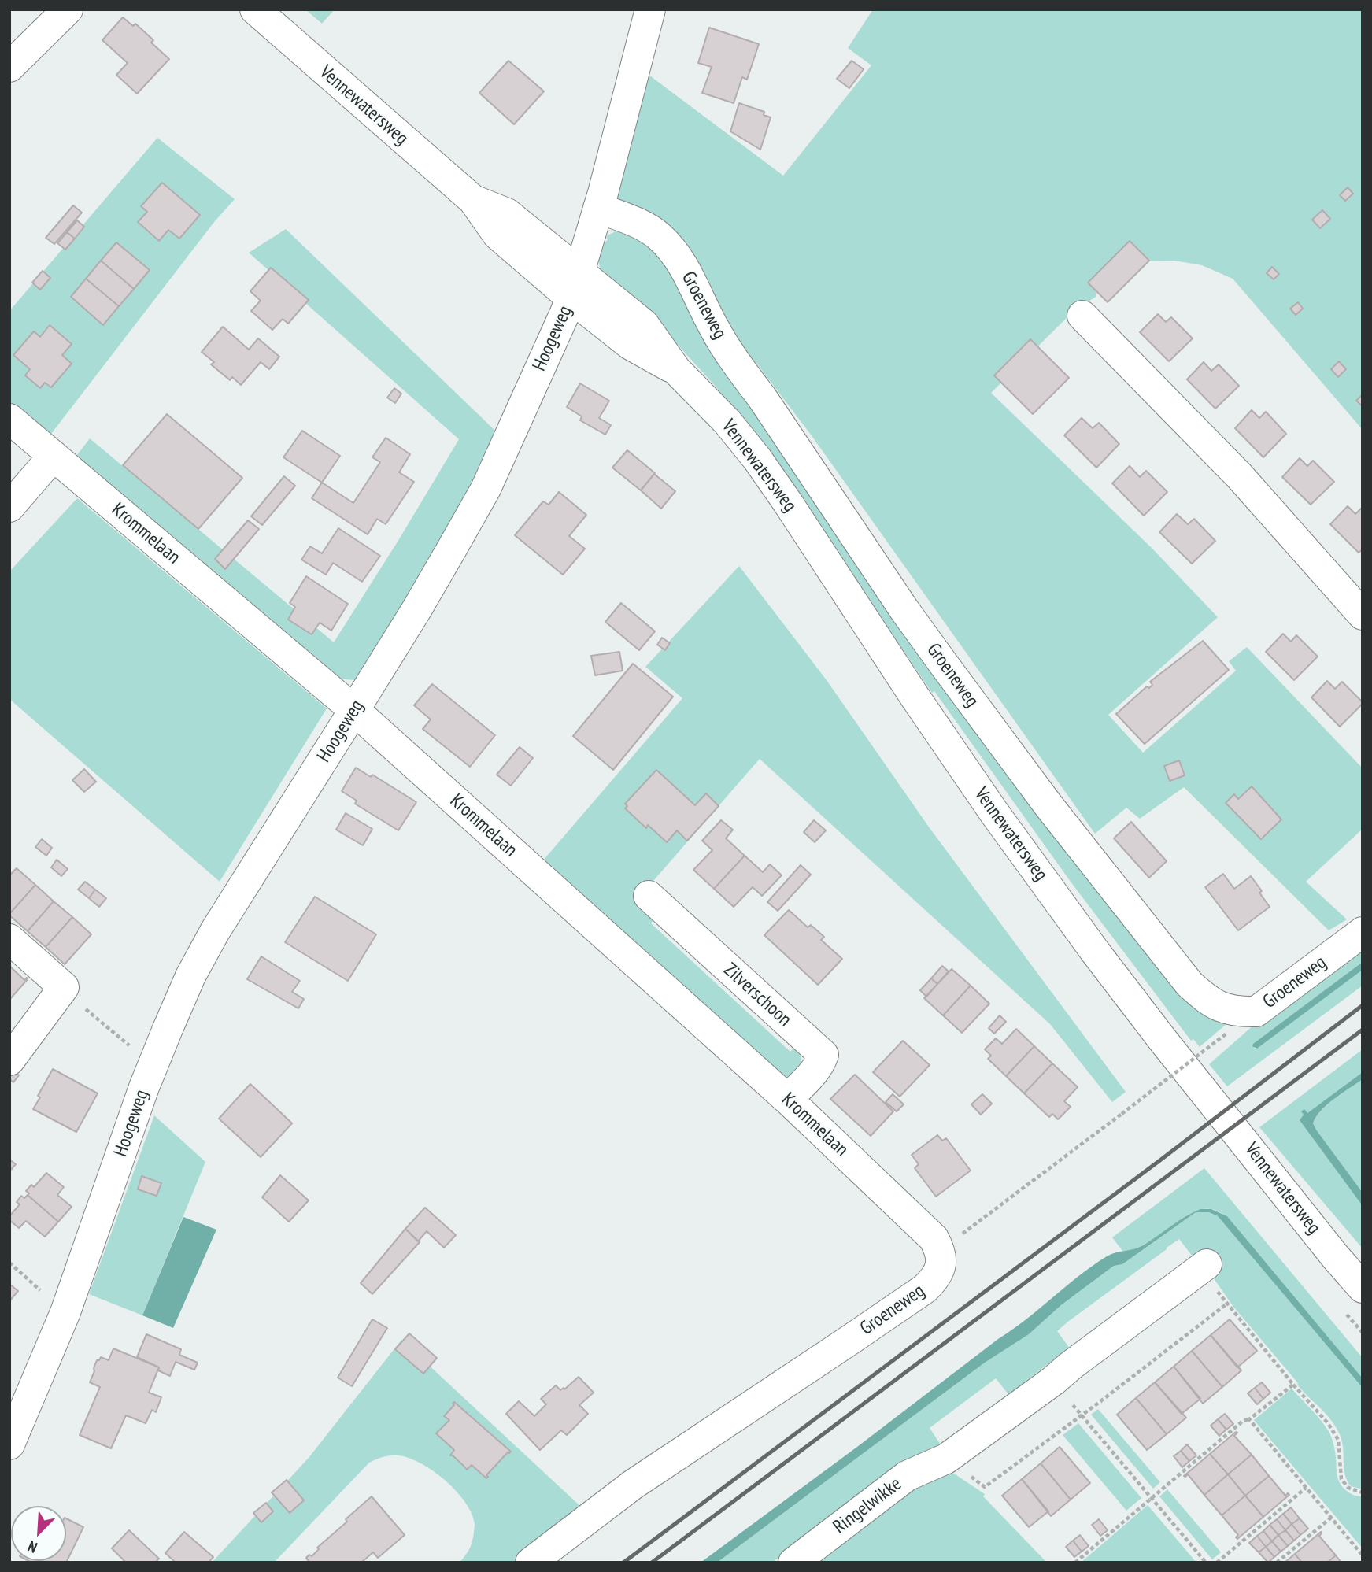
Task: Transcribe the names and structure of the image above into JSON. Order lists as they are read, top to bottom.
{
  "streets": {
    "street": [
      "Vennewatersweg",
      "Groeneweg",
      "Hoogeweg",
      "Krommelaan",
      "Zilverschoon",
      "Ringelwikke"
    ]
  },
  "crossings": [
    ["Vennewatersweg", "Hoogeweg"],
    ["Groeneweg", "Hoogeweg"],
    ["Groeneweg", "Krommelaan"],
    ["Hoogeweg", "Krommelaan"],
    ["Krommelaan", "Zilverschoon"]
  ],
  "north": "bottom left"
}
